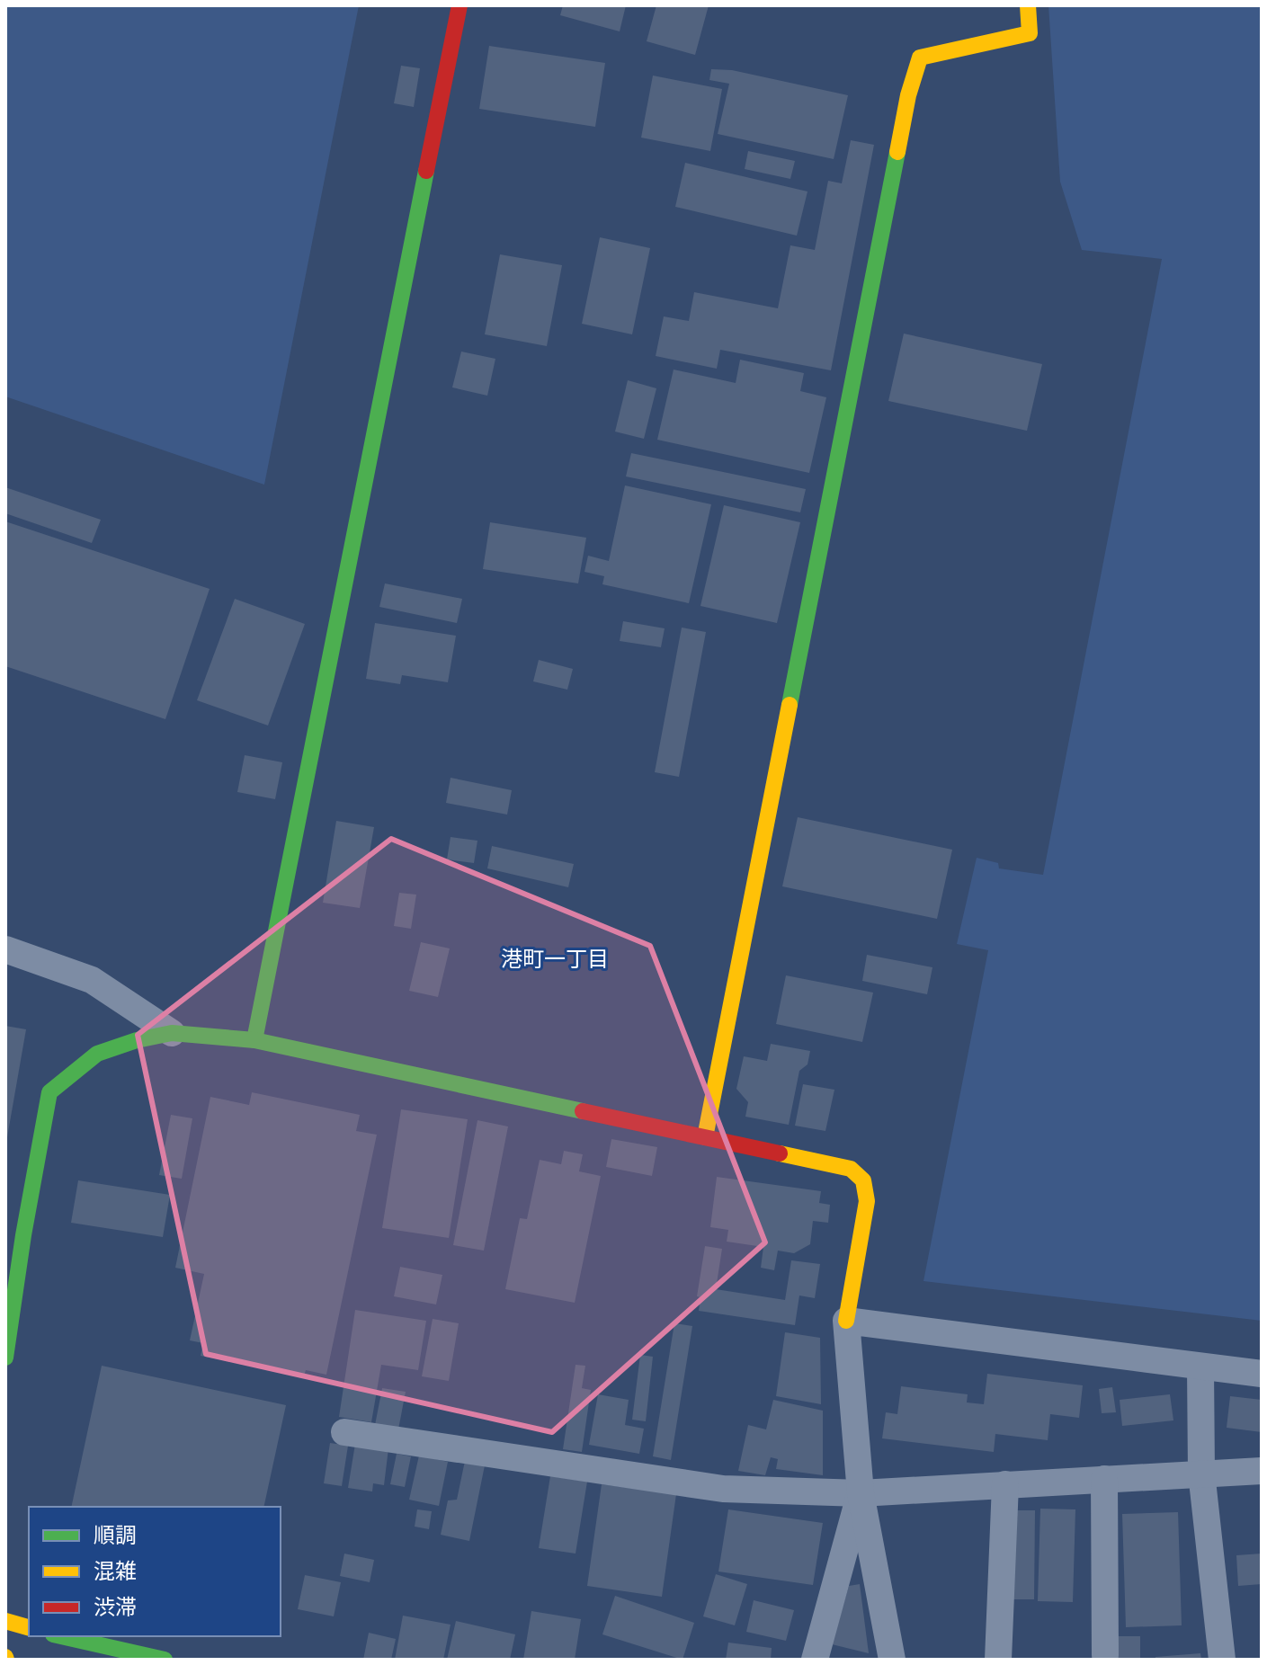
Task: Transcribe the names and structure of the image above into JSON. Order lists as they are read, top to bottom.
{
  "districts": ["港町一丁目"],
  "legend": ["順調", "混雑", "渋滞"]
}
